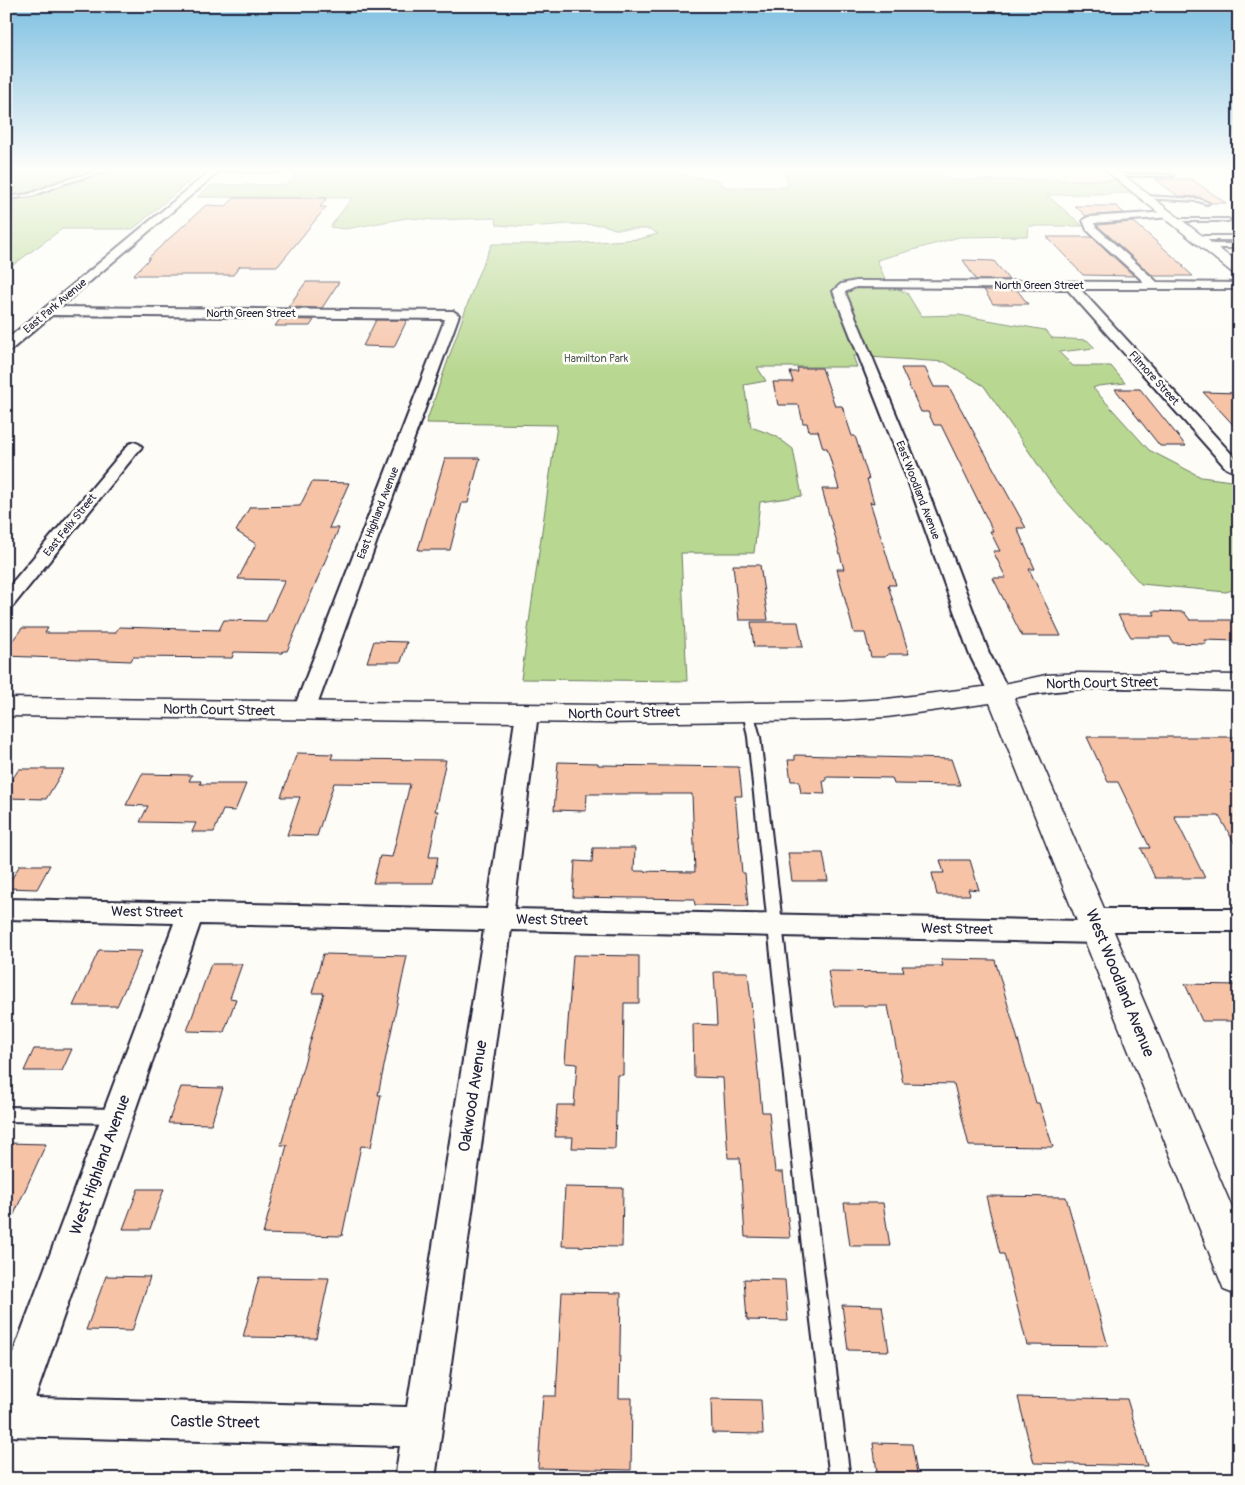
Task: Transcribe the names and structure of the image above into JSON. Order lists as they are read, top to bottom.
{
  "streets": {
    "main road": ["North Court Street", "West Woodland Avenue"],
    "street": [
      "North Green Street",
      "East Park Avenue",
      "Filmore Street",
      "East Woodland Avenue",
      "East Highland Avenue",
      "East Felix Street",
      "West Street",
      "Oakwood Avenue",
      "West Highland Avenue",
      "Castle Street"
    ]
  },
  "crossings": [
    ["North Green Street", "East Park Avenue"],
    ["North Green Street", "Filmore Street"],
    ["North Green Street", "East Woodland Avenue"],
    ["North Green Street", "East Highland Avenue"],
    ["East Woodland Avenue", "North Court Street"],
    ["East Woodland Avenue", "West Woodland Avenue"],
    ["East Highland Avenue", "North Court Street"],
    ["North Court Street", "West Woodland Avenue"],
    ["North Court Street", "Oakwood Avenue"],
    ["West Street", "West Woodland Avenue"],
    ["West Street", "Oakwood Avenue"],
    ["West Street", "West Highland Avenue"],
    ["Oakwood Avenue", "Castle Street"],
    ["West Highland Avenue", "Castle Street"]
  ],
  "parks": ["Hamilton Park"]
}
